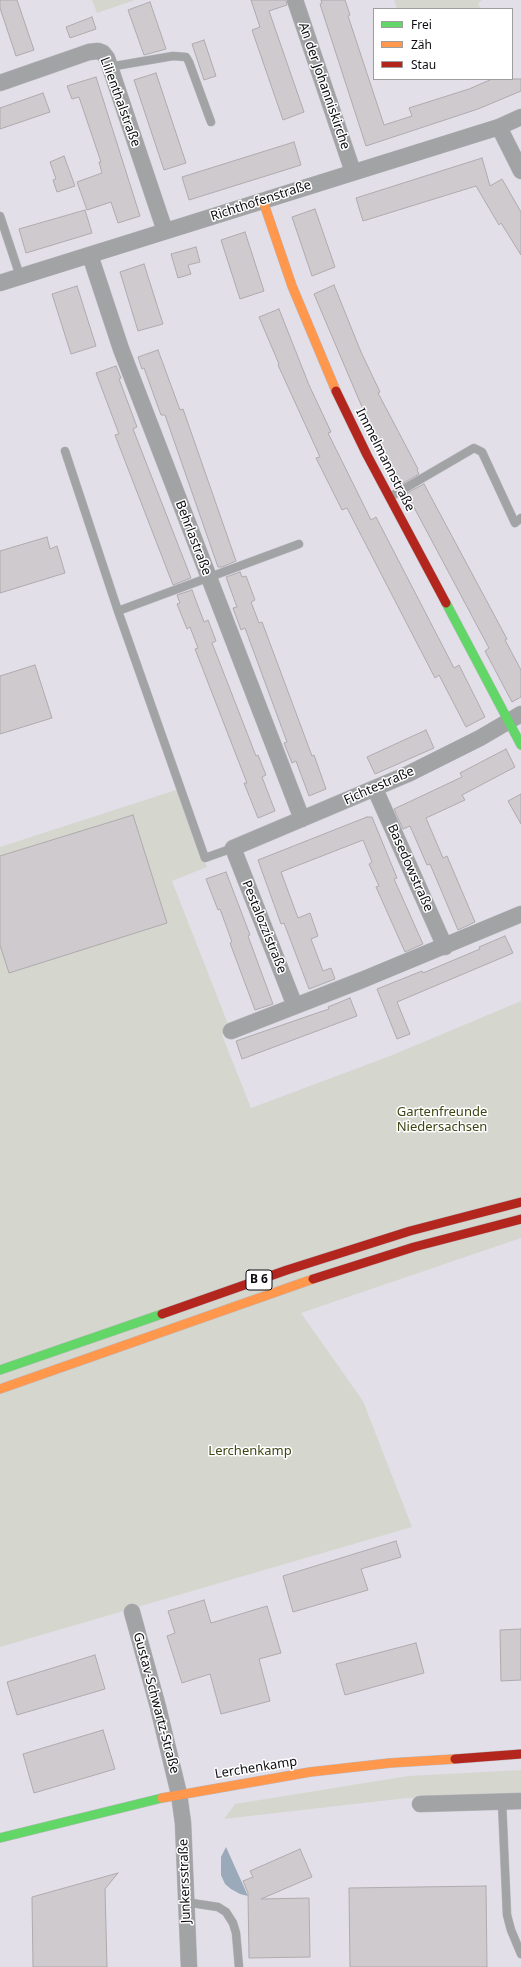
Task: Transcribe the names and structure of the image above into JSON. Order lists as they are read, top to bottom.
{
  "streets": {
    "main road": ["Immelmannstraße", "B 6", "Lerchenkamp"],
    "street": [
      "An der Johanniskirche",
      "Lilienthalstraße",
      "Richthofenstraße",
      "Behrlastraße",
      "Fichtestraße",
      "Basedowstraße",
      "Pestalozzistraße",
      "Gustav-Schwartz-Straße",
      "Junkersstraße"
    ]
  },
  "crossings": [
    ["An der Johanniskirche", "Richthofenstraße"],
    ["Lilienthalstraße", "Richthofenstraße"],
    ["Richthofenstraße", "Immelmannstraße"],
    ["Richthofenstraße", "Behrlastraße"],
    ["Immelmannstraße", "Fichtestraße"],
    ["Behrlastraße", "Fichtestraße"],
    ["Fichtestraße", "Basedowstraße"],
    ["Fichtestraße", "Pestalozzistraße"],
    ["Gustav-Schwartz-Straße", "Lerchenkamp"],
    ["Gustav-Schwartz-Straße", "Junkersstraße"],
    ["Lerchenkamp", "Junkersstraße"]
  ],
  "parks": ["Gartenfreunde Niedersachsen", "Lerchenkamp"],
  "legend": ["Frei", "Zäh", "Stau"]
}
